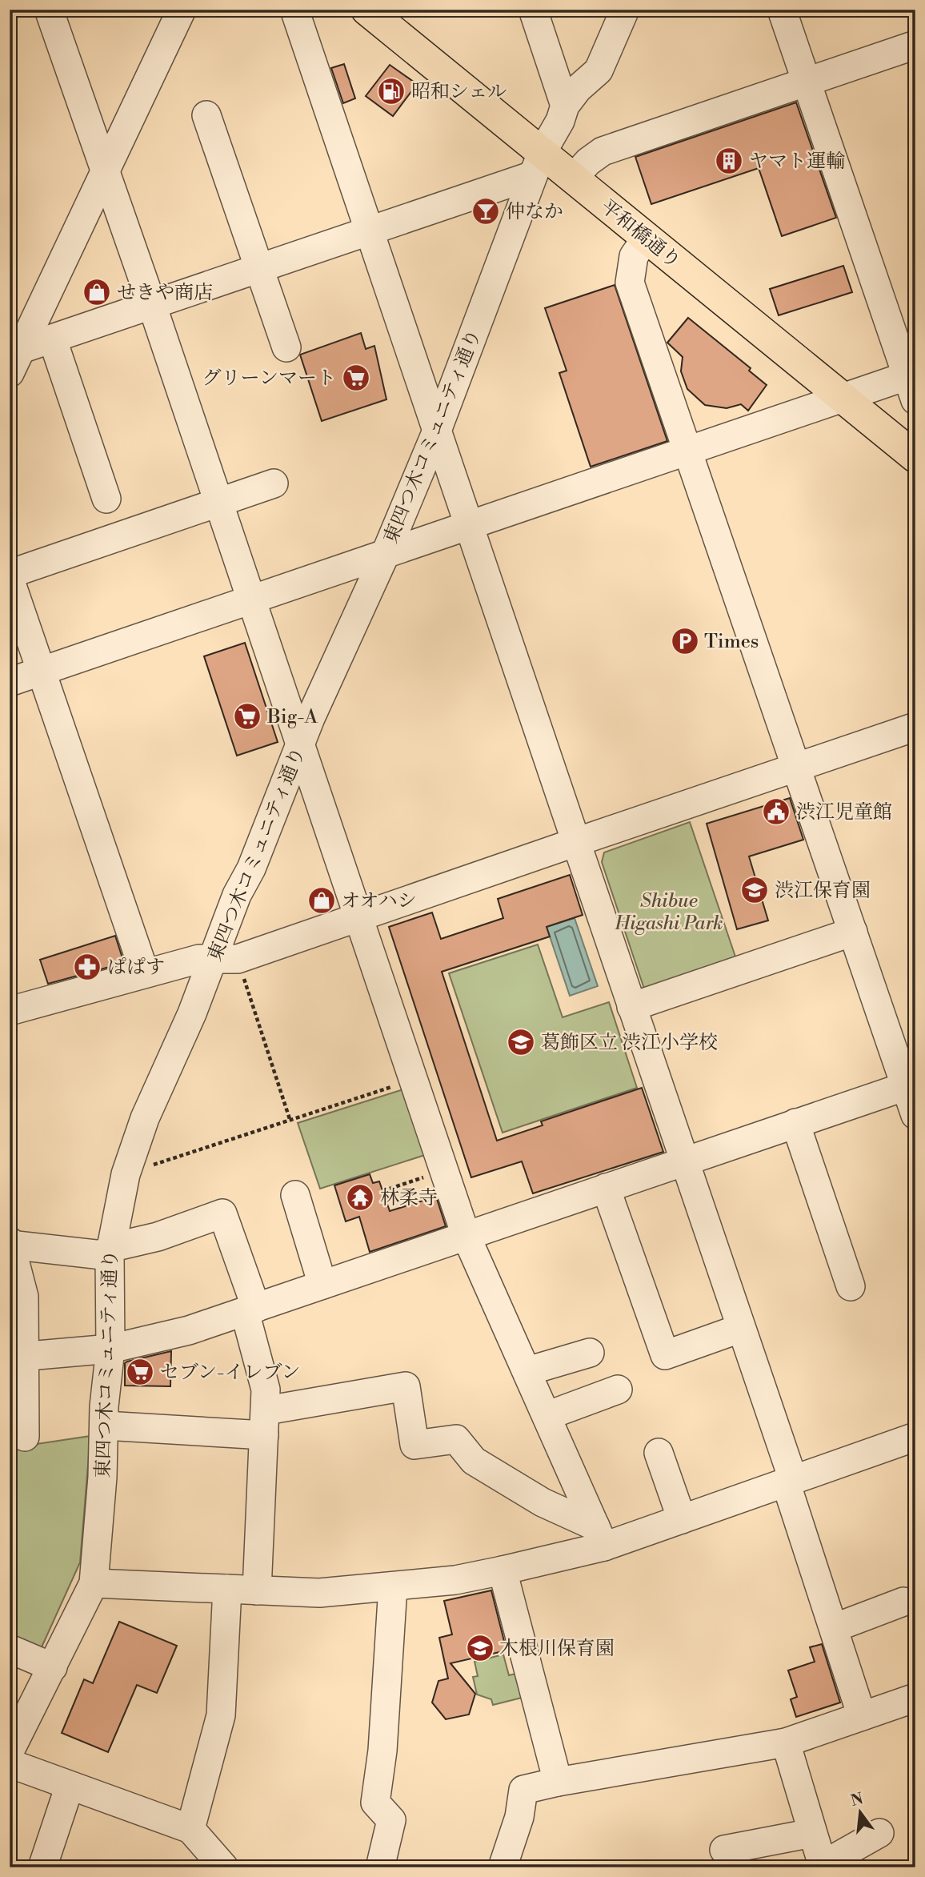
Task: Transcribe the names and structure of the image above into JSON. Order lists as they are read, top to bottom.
{
  "streets": {
    "main road": ["平和橋通り"],
    "street": ["東四つ木コミュニティ通り"]
  },
  "crossings": [
    ["平和橋通り", "東四つ木コミュニティ通り"]
  ],
  "parks": ["Shibue Higashi Park"],
  "places": {
    "fuel station": ["昭和シェル"],
    "building": ["ヤマト運輸"],
    "bar": ["仲なか"],
    "shop": ["せきや商店", "オオハシ"],
    "supermarket": ["グリーンマート", "Big-A", "セブン-イレブン"],
    "parking": ["Times"],
    "public building": ["渋江児童館"],
    "school or university": ["渋江保育園", "葛飾区立 渋江小学校", "木根川保育園"],
    "pharmacy": ["ぱぱす"],
    "temple": ["林柔寺"]
  },
  "north": "top"
}
